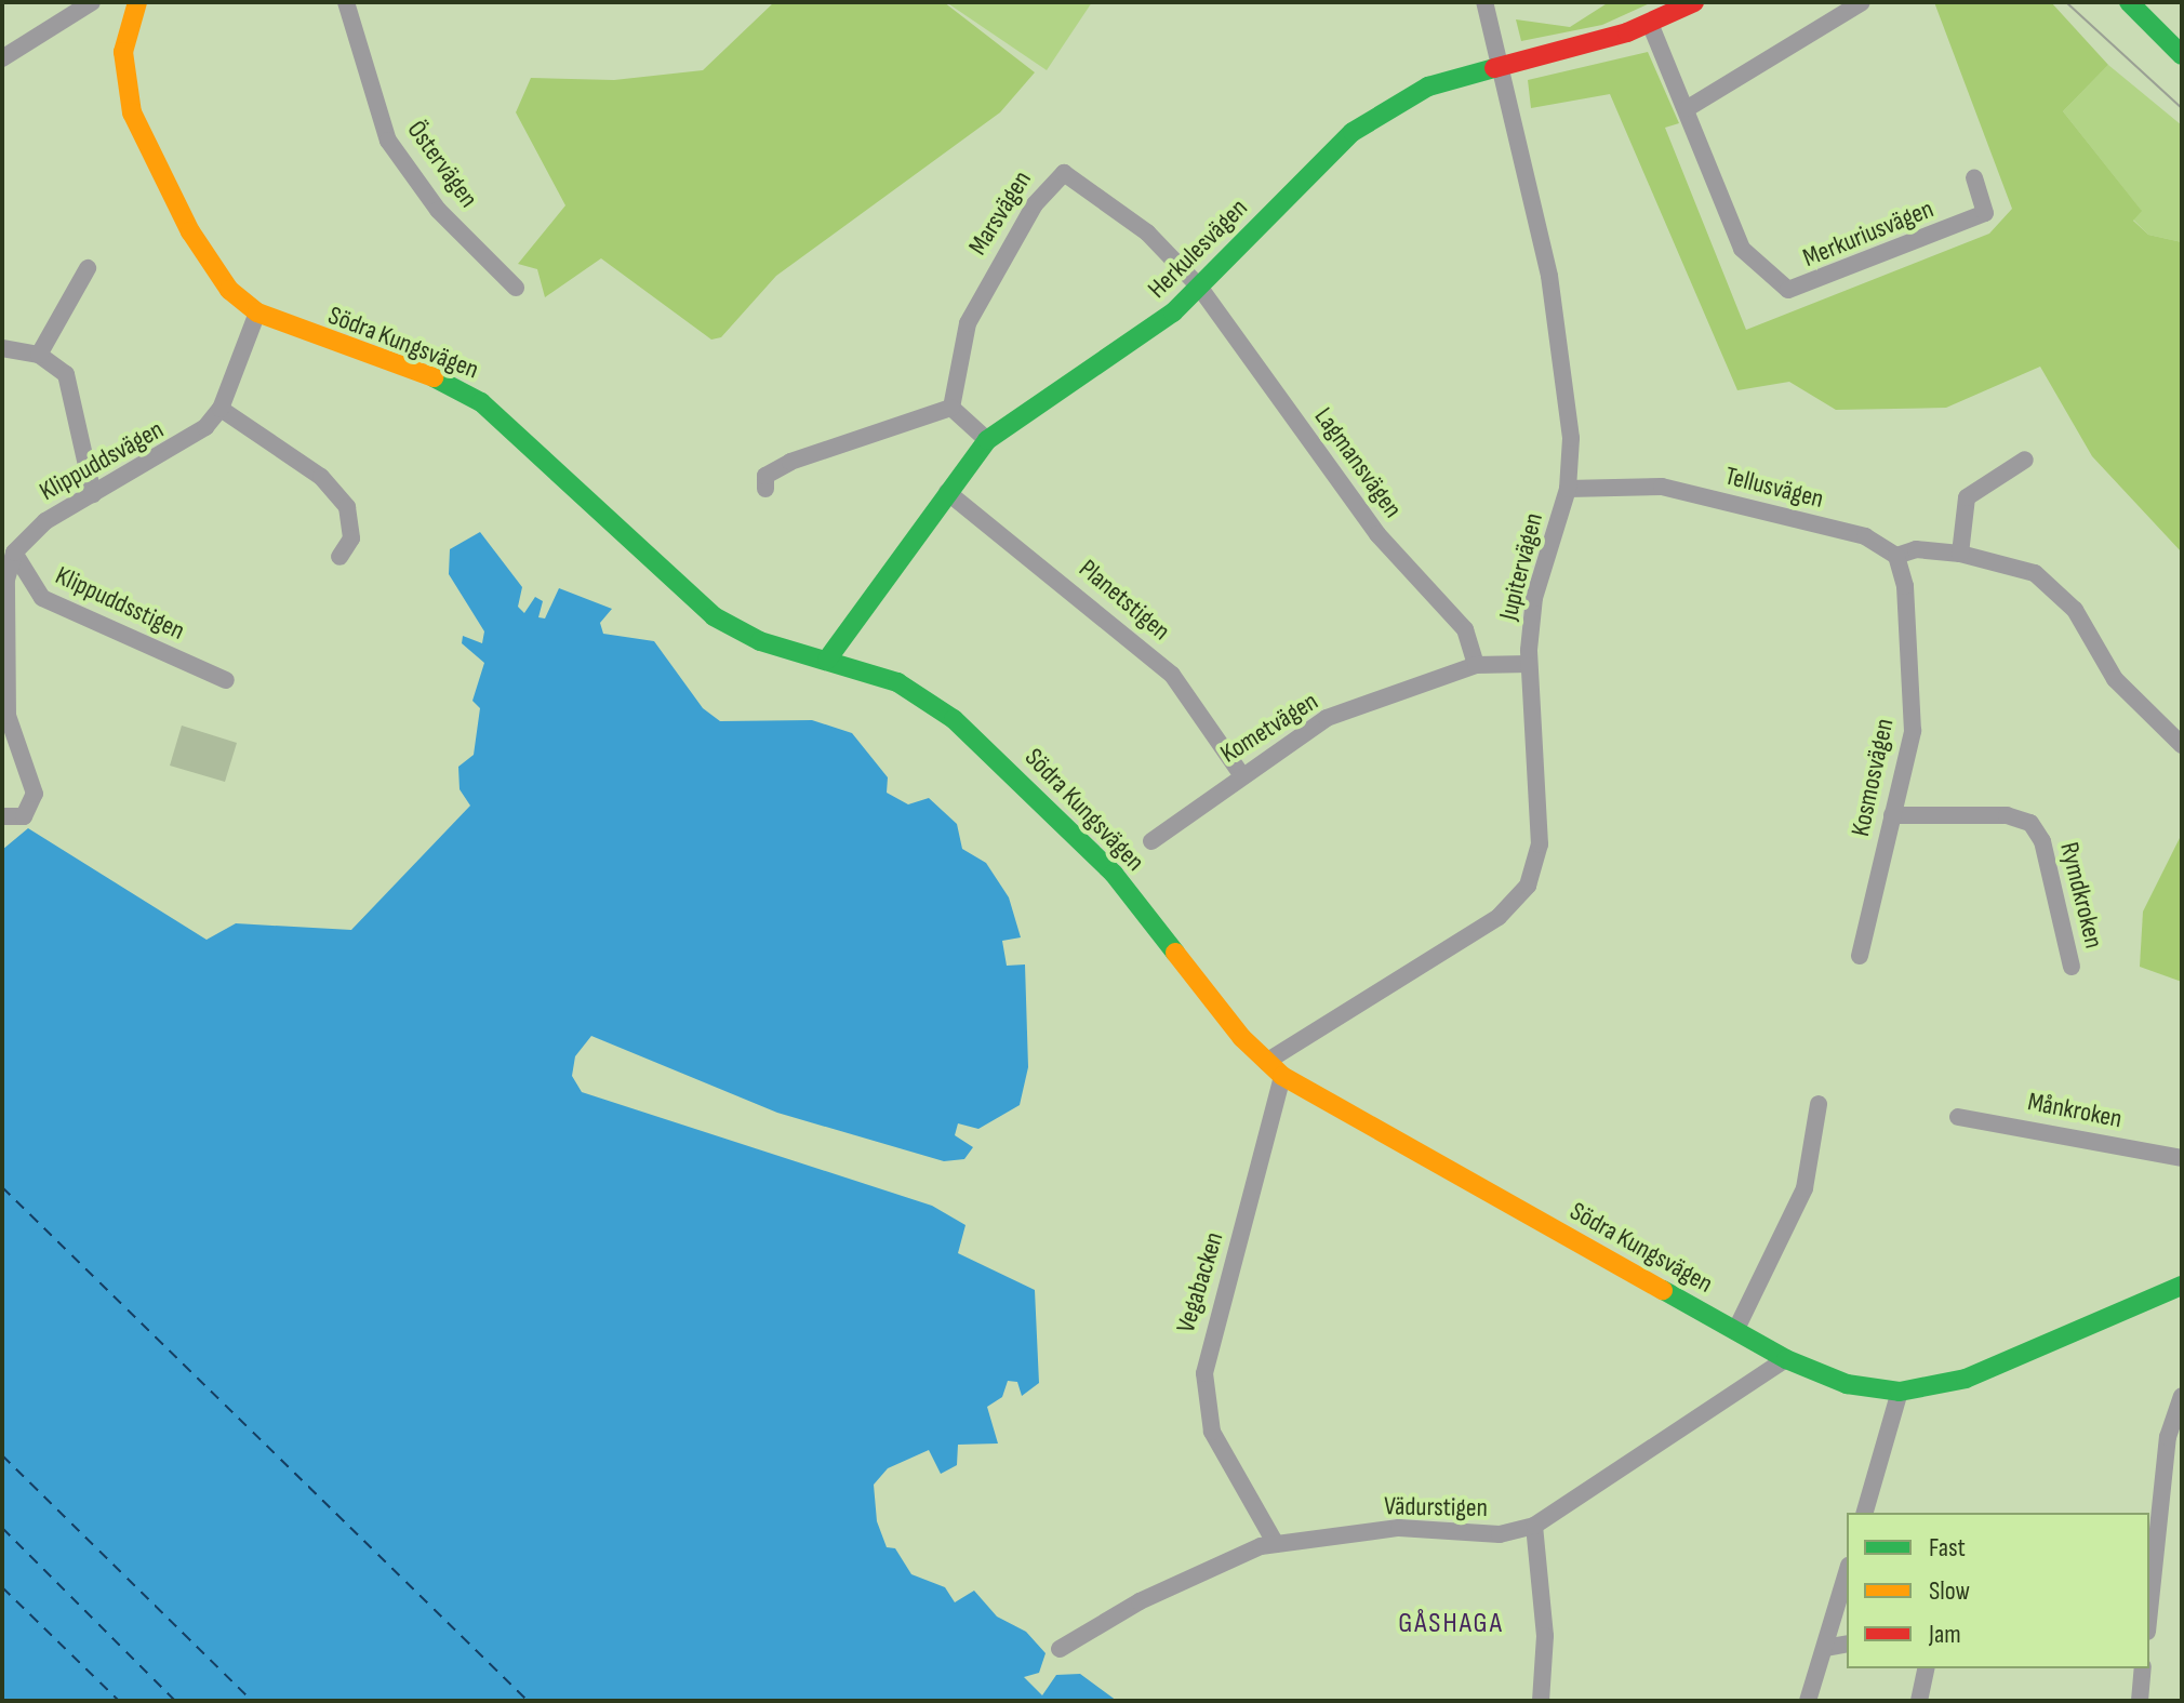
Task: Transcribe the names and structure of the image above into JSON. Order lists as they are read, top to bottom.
{
  "streets": {
    "street": [
      "Östervägen",
      "Marsvägen",
      "Merkuriusvägen",
      "Herkulesvägen",
      "Södra Kungsvägen",
      "Klippuddsvägen",
      "Lagmansvägen",
      "Tellusvägen",
      "Jupitervägen",
      "Planetstigen",
      "Klippuddsstigen",
      "Kometvägen",
      "Kosmosvägen",
      "Rymdkroken",
      "Månkroken",
      "Vegabacken",
      "Vädurstigen"
    ]
  },
  "crossings": [
    ["Marsvägen", "Herkulesvägen"],
    ["Marsvägen", "Lagmansvägen"],
    ["Merkuriusvägen", "Herkulesvägen"],
    ["Herkulesvägen", "Södra Kungsvägen"],
    ["Herkulesvägen", "Lagmansvägen"],
    ["Herkulesvägen", "Jupitervägen"],
    ["Herkulesvägen", "Planetstigen"],
    ["Södra Kungsvägen", "Klippuddsvägen"],
    ["Södra Kungsvägen", "Jupitervägen"],
    ["Södra Kungsvägen", "Vegabacken"],
    ["Södra Kungsvägen", "Vädurstigen"],
    ["Klippuddsvägen", "Klippuddsstigen"],
    ["Lagmansvägen", "Kometvägen"],
    ["Tellusvägen", "Jupitervägen"],
    ["Tellusvägen", "Kosmosvägen"],
    ["Jupitervägen", "Kometvägen"],
    ["Planetstigen", "Kometvägen"],
    ["Kosmosvägen", "Rymdkroken"],
    ["Vegabacken", "Vädurstigen"]
  ],
  "districts": ["GÅSHAGA"],
  "legend": ["Fast", "Slow", "Jam"]
}
